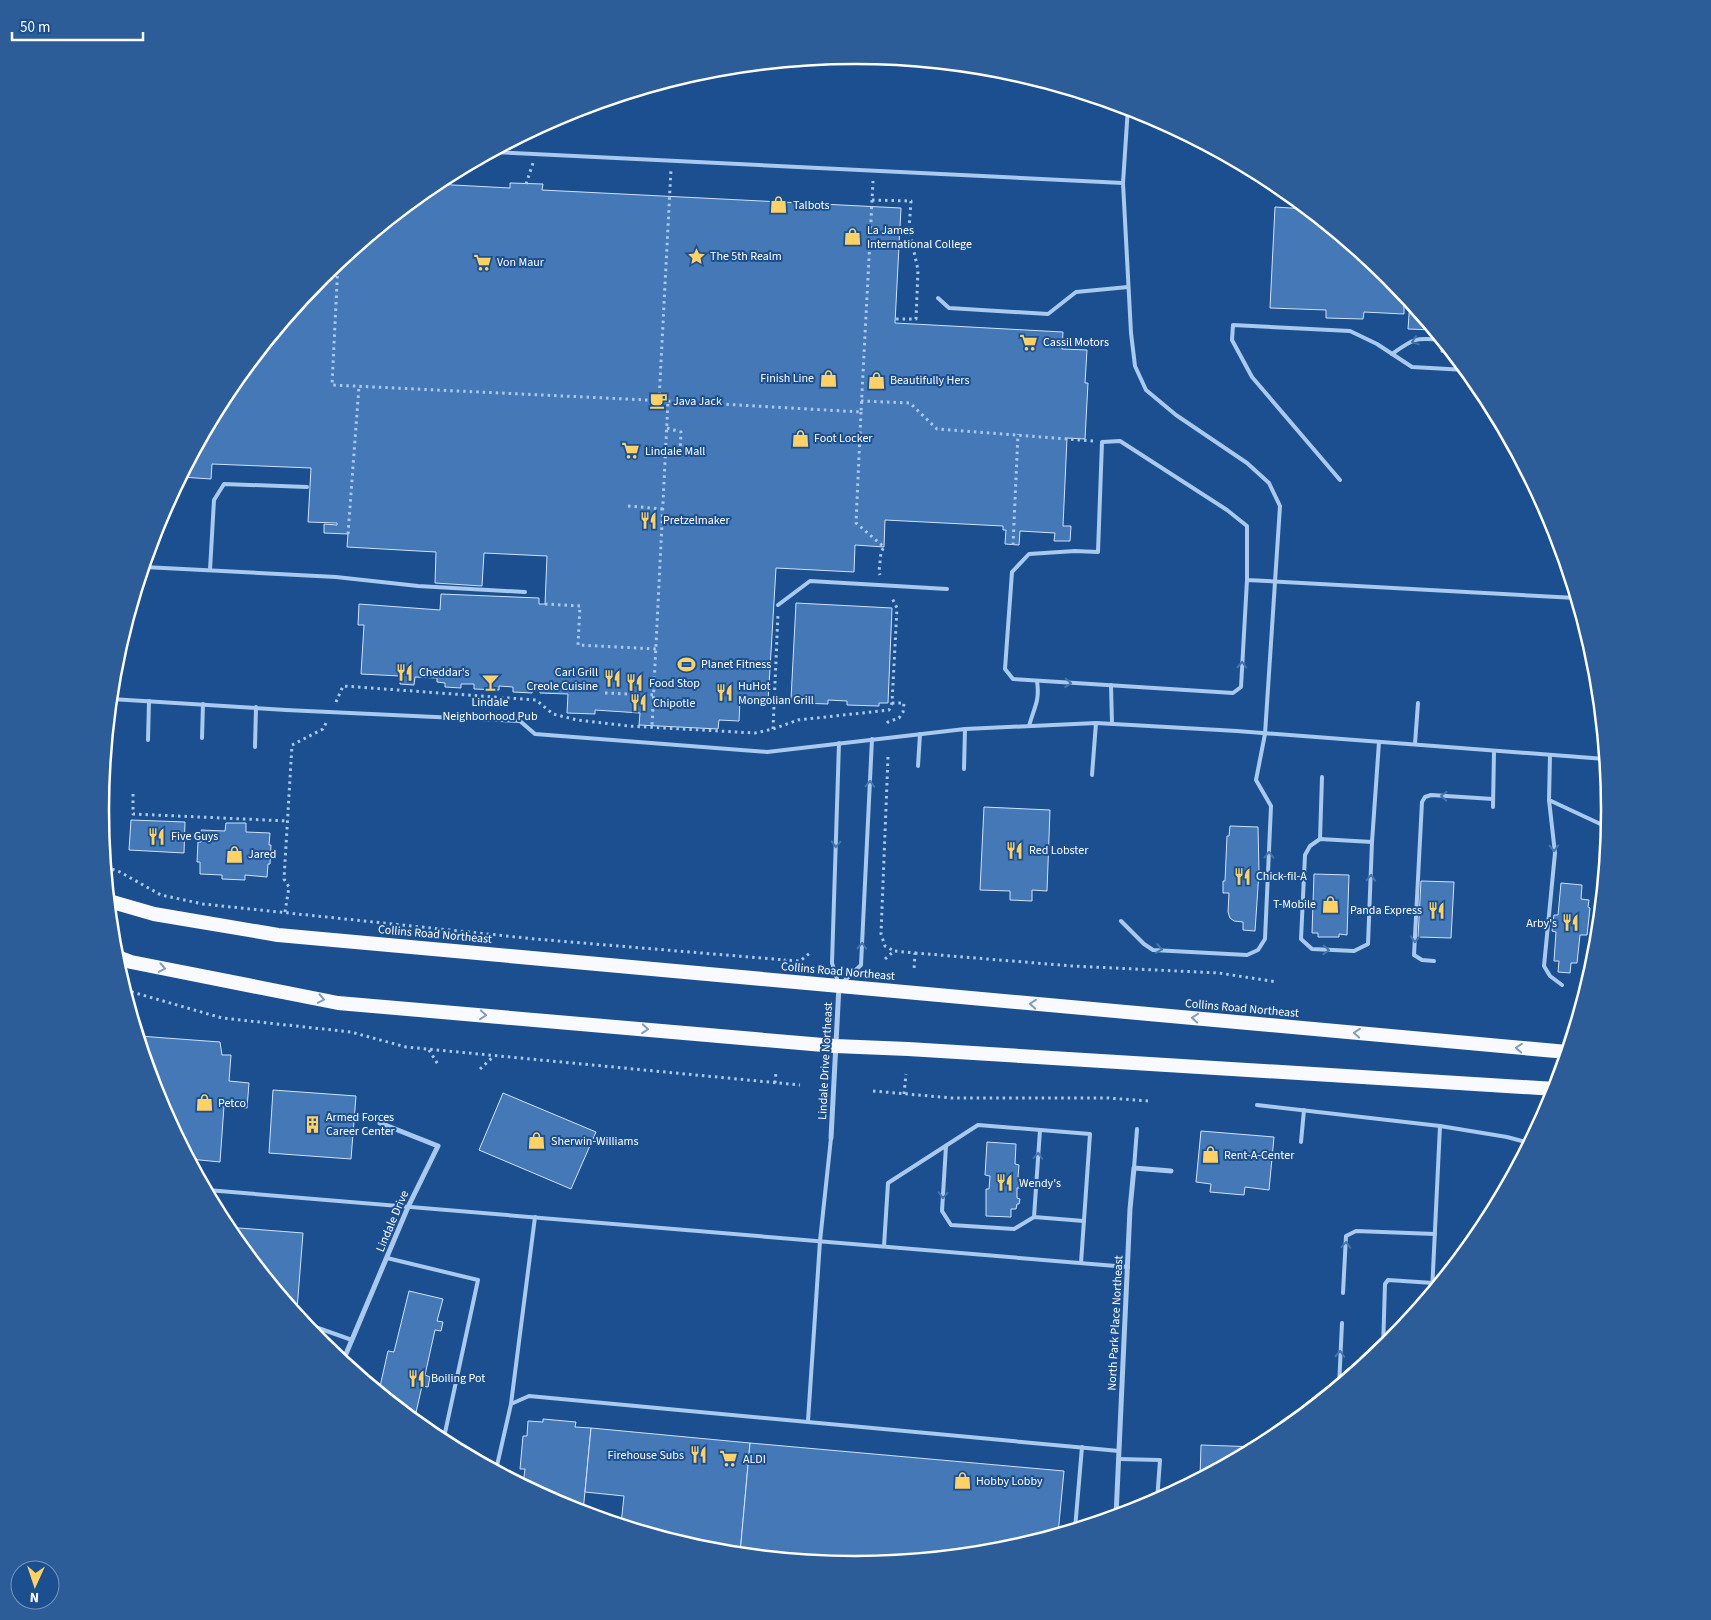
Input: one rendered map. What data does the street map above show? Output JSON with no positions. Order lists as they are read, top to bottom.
{
  "streets": {
    "highway": ["Collins Road Northeast"],
    "street": ["Lindale Drive Northeast", "Lindale Drive", "North Park Place Northeast"]
  },
  "crossings": [
    ["Collins Road Northeast", "Lindale Drive Northeast"]
  ],
  "places": {
    "shop": [
      "Talbots",
      "La James International College",
      "Finish Line",
      "Beautifully Hers",
      "Foot Locker",
      "Jared",
      "T-Mobile",
      "Petco",
      "Sherwin-Williams",
      "Rent-A-Center",
      "Hobby Lobby"
    ],
    "place": ["The 5th Realm"],
    "supermarket": [
      "Von Maur",
      "Cassil Motors",
      "Lindale Mall",
      "ALDI"
    ],
    "cafe": ["Java Jack"],
    "restaurant": [
      "Pretzelmaker",
      "Cheddar's",
      "Carl Grill Creole Cuisine",
      "Food Stop",
      "HuHot Mongolian Grill",
      "Chipotle",
      "Five Guys",
      "Red Lobster",
      "Chick-fil-A",
      "Panda Express",
      "Arby's",
      "Wendy's",
      "Boiling Pot",
      "Firehouse Subs"
    ],
    "sports": ["Planet Fitness"],
    "bar": ["Lindale Neighborhood Pub"],
    "building": ["Armed Forces Career Center"]
  },
  "scale_bar": "50 m",
  "north": "bottom"
}
